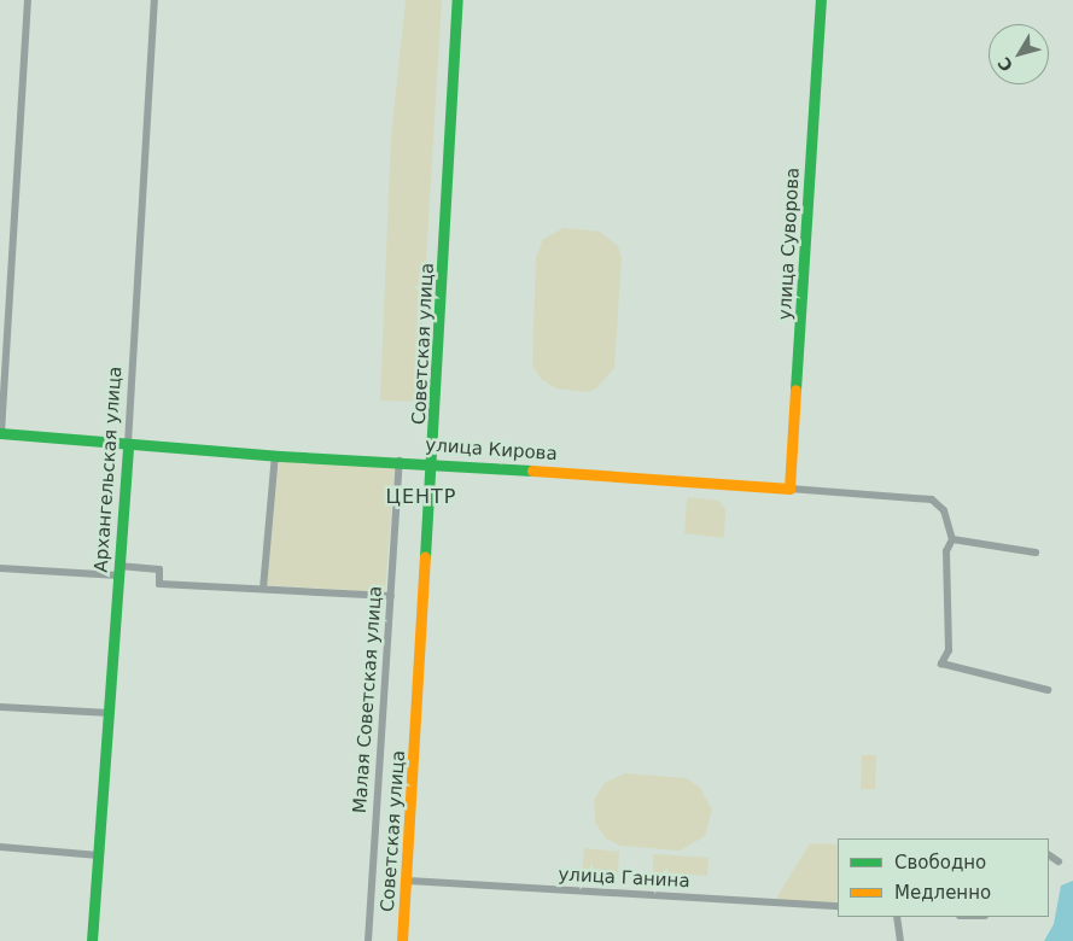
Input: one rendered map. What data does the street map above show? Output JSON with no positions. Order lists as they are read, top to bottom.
{
  "streets": {
    "main road": [
      "улица Суворова",
      "Советская улица",
      "улица Кирова",
      "Архангельская улица"
    ],
    "street": ["Малая Советская улица", "улица Ганина"]
  },
  "crossings": [
    ["улица Суворова", "улица Кирова"],
    ["Советская улица", "улица Кирова"],
    ["Советская улица", "улица Ганина"],
    ["улица Кирова", "Архангельская улица"],
    ["улица Кирова", "Малая Советская улица"]
  ],
  "districts": ["ЦЕНТР"],
  "legend": ["Свободно", "Медленно"],
  "north": "bottom left"
}
